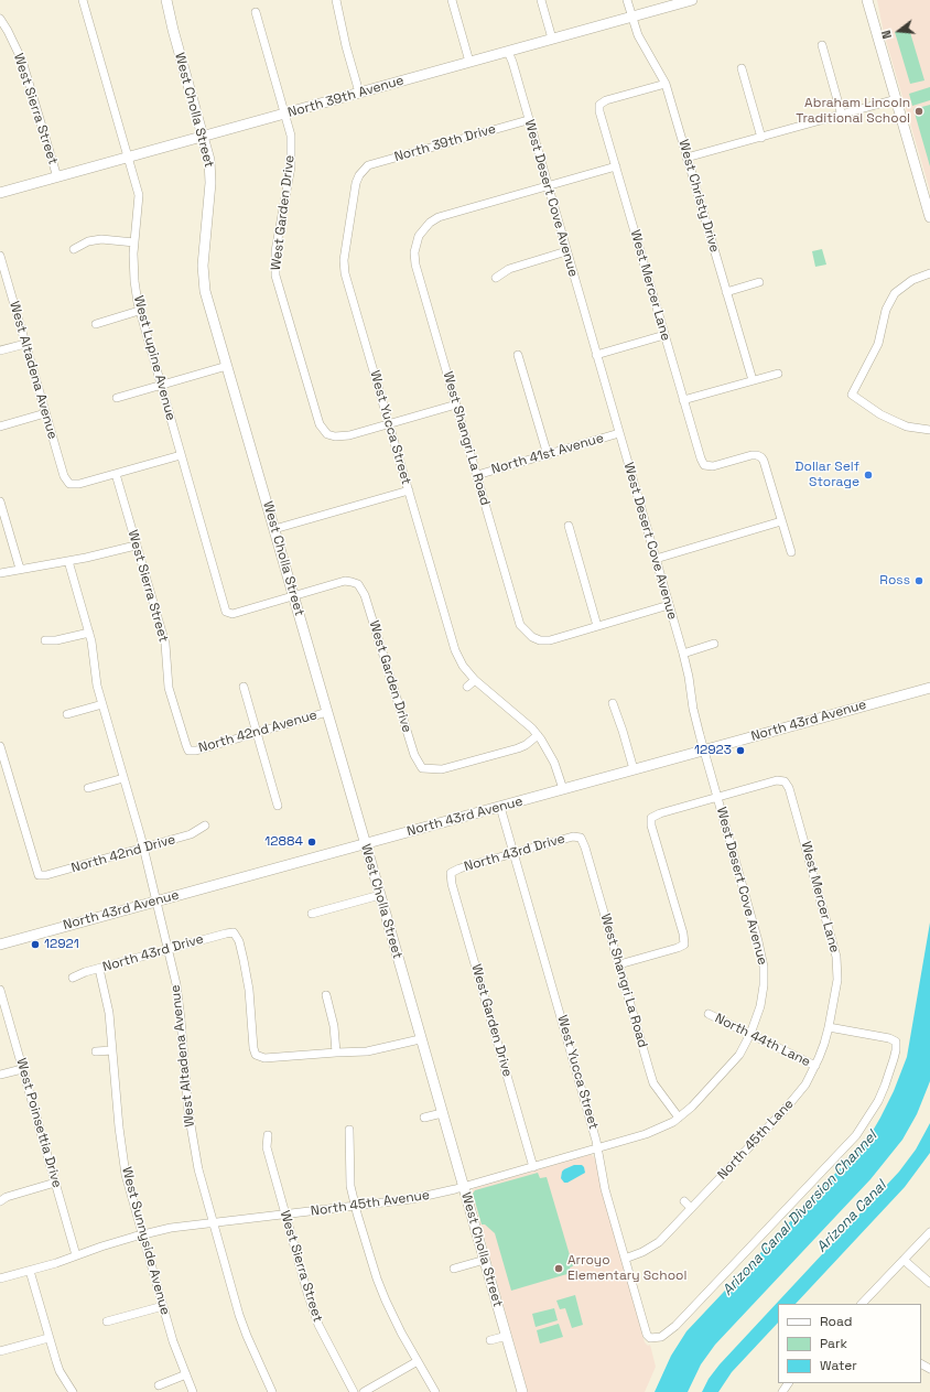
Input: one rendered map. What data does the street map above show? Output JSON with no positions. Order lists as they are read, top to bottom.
{
  "streets": {
    "street": [
      "North 39th Avenue",
      "West Sierra Street",
      "West Cholla Street",
      "North 39th Drive",
      "West Christy Drive",
      "West Desert Cove Avenue",
      "West Garden Drive",
      "West Mercer Lane",
      "West Lupine Avenue",
      "West Altadena Avenue",
      "West Yucca Street",
      "West Shangri La Road",
      "North 41st Avenue",
      "North 43rd Avenue",
      "North 42nd Avenue",
      "North 43rd Drive",
      "North 42nd Drive",
      "North 44th Lane",
      "West Poinsettia Drive",
      "North 45th Lane",
      "North 45th Avenue",
      "West Sunnyside Avenue"
    ]
  },
  "crossings": [
    ["North 39th Avenue", "West Sierra Street"],
    ["North 39th Avenue", "West Cholla Street"],
    ["North 39th Avenue", "West Christy Drive"],
    ["North 39th Avenue", "West Desert Cove Avenue"],
    ["North 39th Avenue", "West Garden Drive"],
    ["North 39th Avenue", "West Lupine Avenue"],
    ["West Sierra Street", "West Altadena Avenue"],
    ["West Sierra Street", "North 42nd Avenue"],
    ["West Sierra Street", "North 45th Avenue"],
    ["West Cholla Street", "West Garden Drive"],
    ["West Cholla Street", "West Lupine Avenue"],
    ["West Cholla Street", "North 43rd Avenue"],
    ["West Cholla Street", "North 42nd Avenue"],
    ["West Cholla Street", "North 45th Avenue"],
    ["North 39th Drive", "West Desert Cove Avenue"],
    ["North 39th Drive", "West Yucca Street"],
    ["West Christy Drive", "West Mercer Lane"],
    ["West Desert Cove Avenue", "West Mercer Lane"],
    ["West Desert Cove Avenue", "West Shangri La Road"],
    ["West Desert Cove Avenue", "North 41st Avenue"],
    ["West Desert Cove Avenue", "North 43rd Avenue"],
    ["West Desert Cove Avenue", "North 44th Lane"],
    ["West Desert Cove Avenue", "North 45th Avenue"],
    ["West Garden Drive", "West Lupine Avenue"],
    ["West Garden Drive", "West Yucca Street"],
    ["West Garden Drive", "North 43rd Drive"],
    ["West Garden Drive", "North 45th Avenue"],
    ["West Mercer Lane", "West Yucca Street"],
    ["West Mercer Lane", "North 44th Lane"],
    ["West Mercer Lane", "North 45th Lane"],
    ["West Altadena Avenue", "North 43rd Avenue"],
    ["West Altadena Avenue", "North 43rd Drive"],
    ["West Altadena Avenue", "North 42nd Drive"],
    ["West Altadena Avenue", "North 45th Avenue"],
    ["West Yucca Street", "North 43rd Avenue"],
    ["West Yucca Street", "North 43rd Drive"],
    ["West Yucca Street", "North 45th Lane"],
    ["West Yucca Street", "North 45th Avenue"],
    ["West Shangri La Road", "North 41st Avenue"],
    ["West Shangri La Road", "North 43rd Drive"],
    ["West Shangri La Road", "North 45th Avenue"],
    ["North 43rd Drive", "West Sunnyside Avenue"],
    ["North 44th Lane", "North 45th Lane"],
    ["North 44th Lane", "North 45th Avenue"],
    ["West Poinsettia Drive", "North 45th Avenue"],
    ["North 45th Avenue", "West Sunnyside Avenue"]
  ],
  "water": ["Arizona Canal Diversion Channel", "Arizona Canal"],
  "places": [
    "Abraham Lincoln Traditional School",
    "Dollar Self Storage",
    "Ross",
    "12923",
    "12884",
    "12921",
    "Arroyo Elementary School"
  ],
  "legend": ["Road", "Park", "Water"],
  "north": "left"
}
